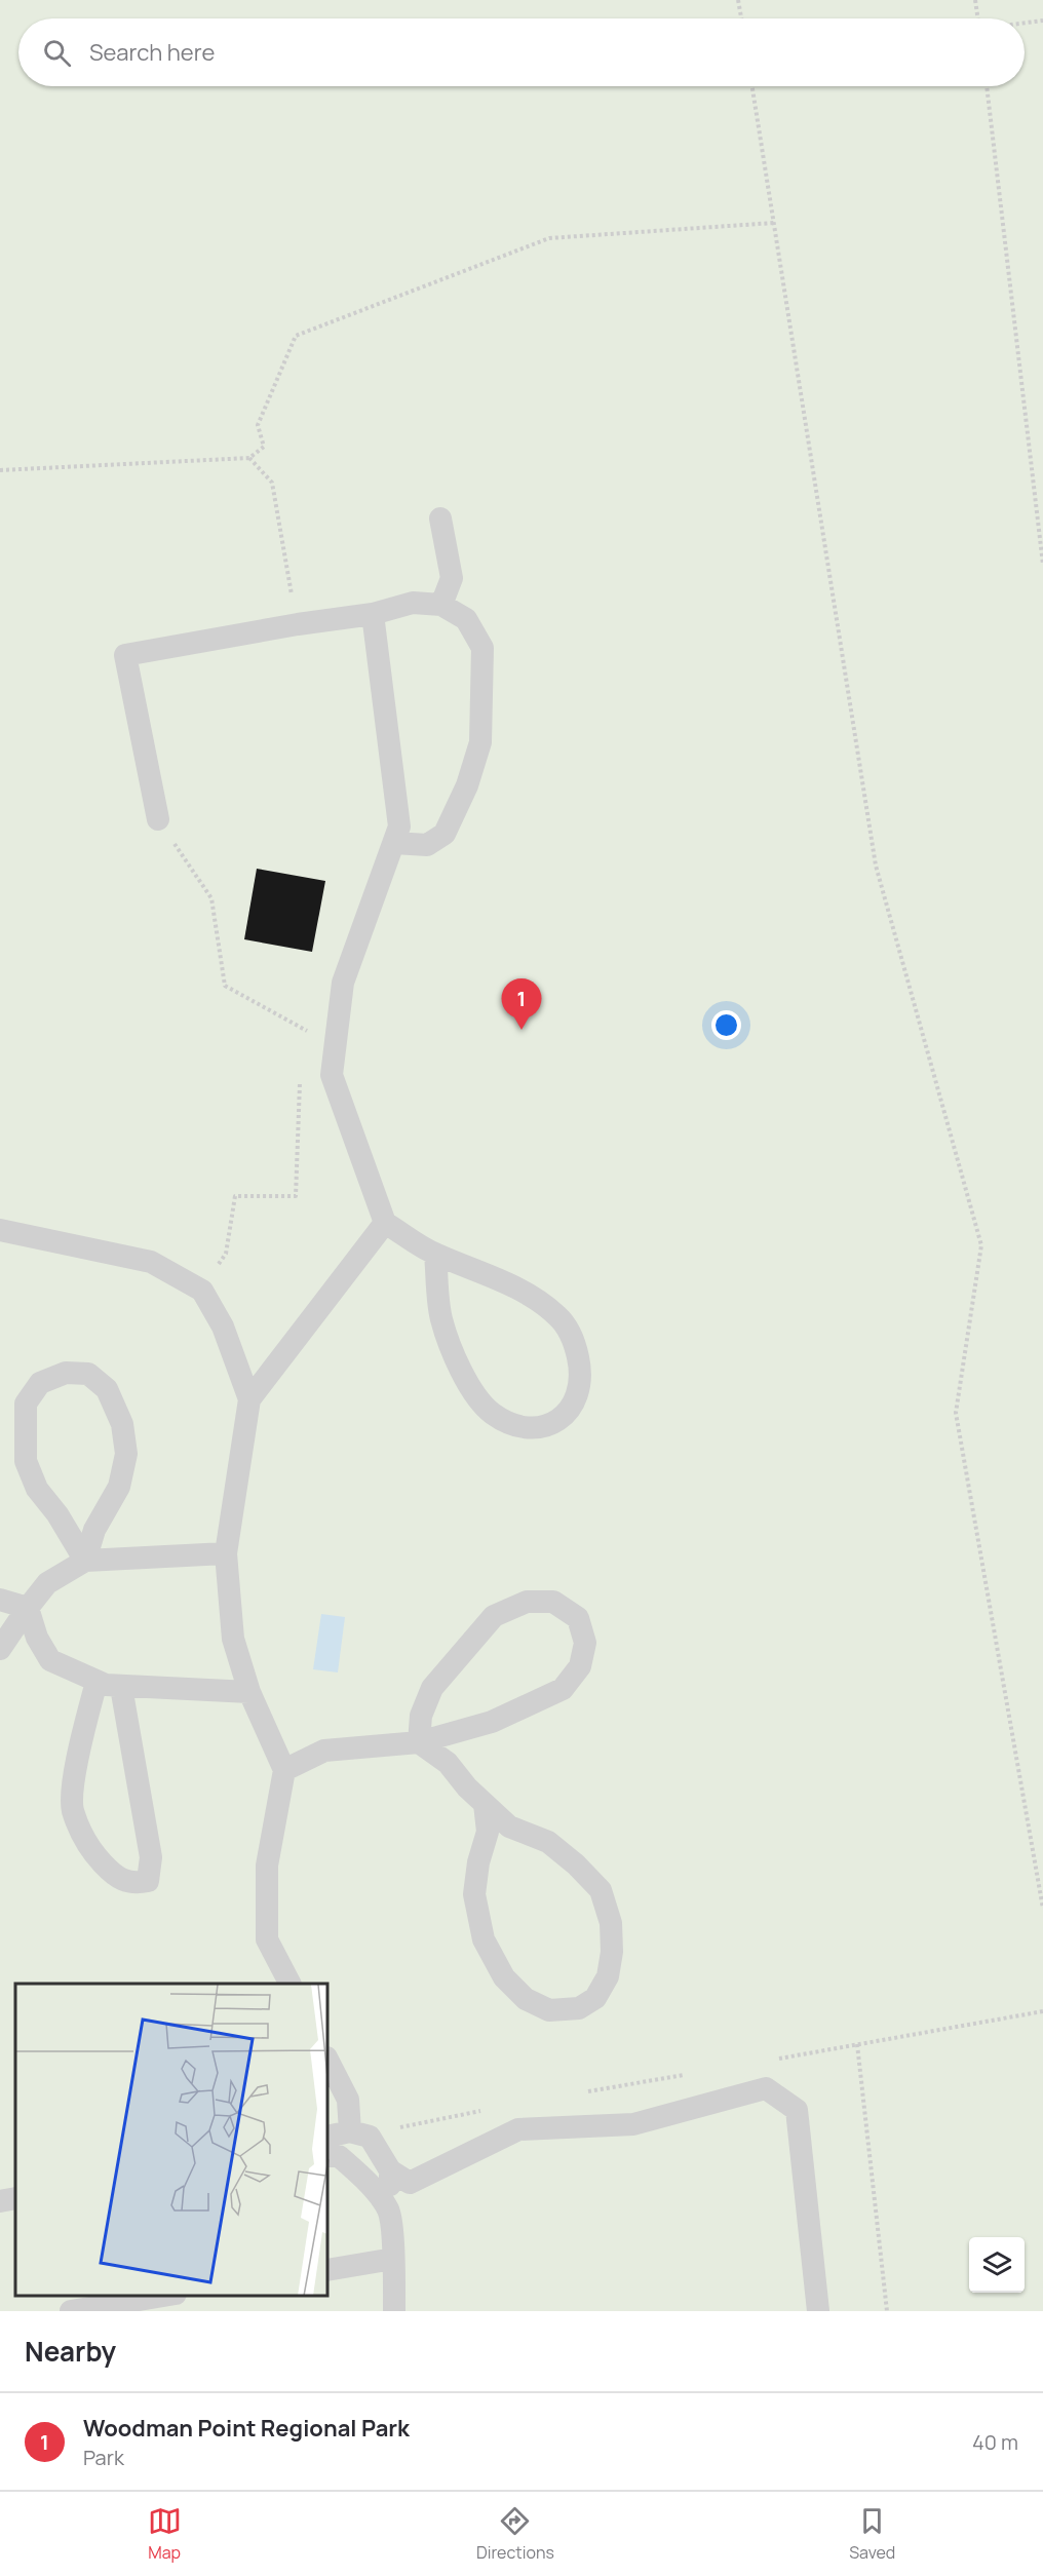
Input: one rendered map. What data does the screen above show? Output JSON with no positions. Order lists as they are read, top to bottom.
{
  "page": {
    "search": "Search here",
    "pins": "1",
    "heading": "Nearby",
    "list": [
      {
        "mark": "1",
        "name": "Woodman Point Regional Park",
        "note": "Park",
        "value": "40 m"
      }
    ],
    "nav": ["Map", "Directions", "Saved"]
  }
}
